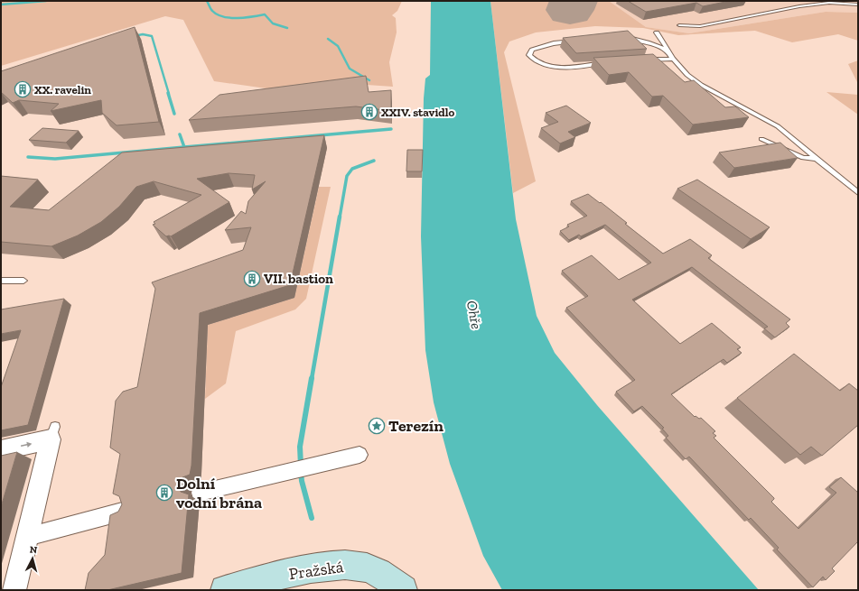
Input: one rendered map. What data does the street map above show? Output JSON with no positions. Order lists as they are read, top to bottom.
{
  "streets": {
    "main road": ["Pražská"]
  },
  "water": ["Ohře"],
  "places": {
    "building": [
      "XX. ravelin",
      "XXIV. stavidlo",
      "VII. bastion",
      "Dolní vodní brána"
    ],
    "place": ["Terezín"]
  },
  "north": "top"
}
